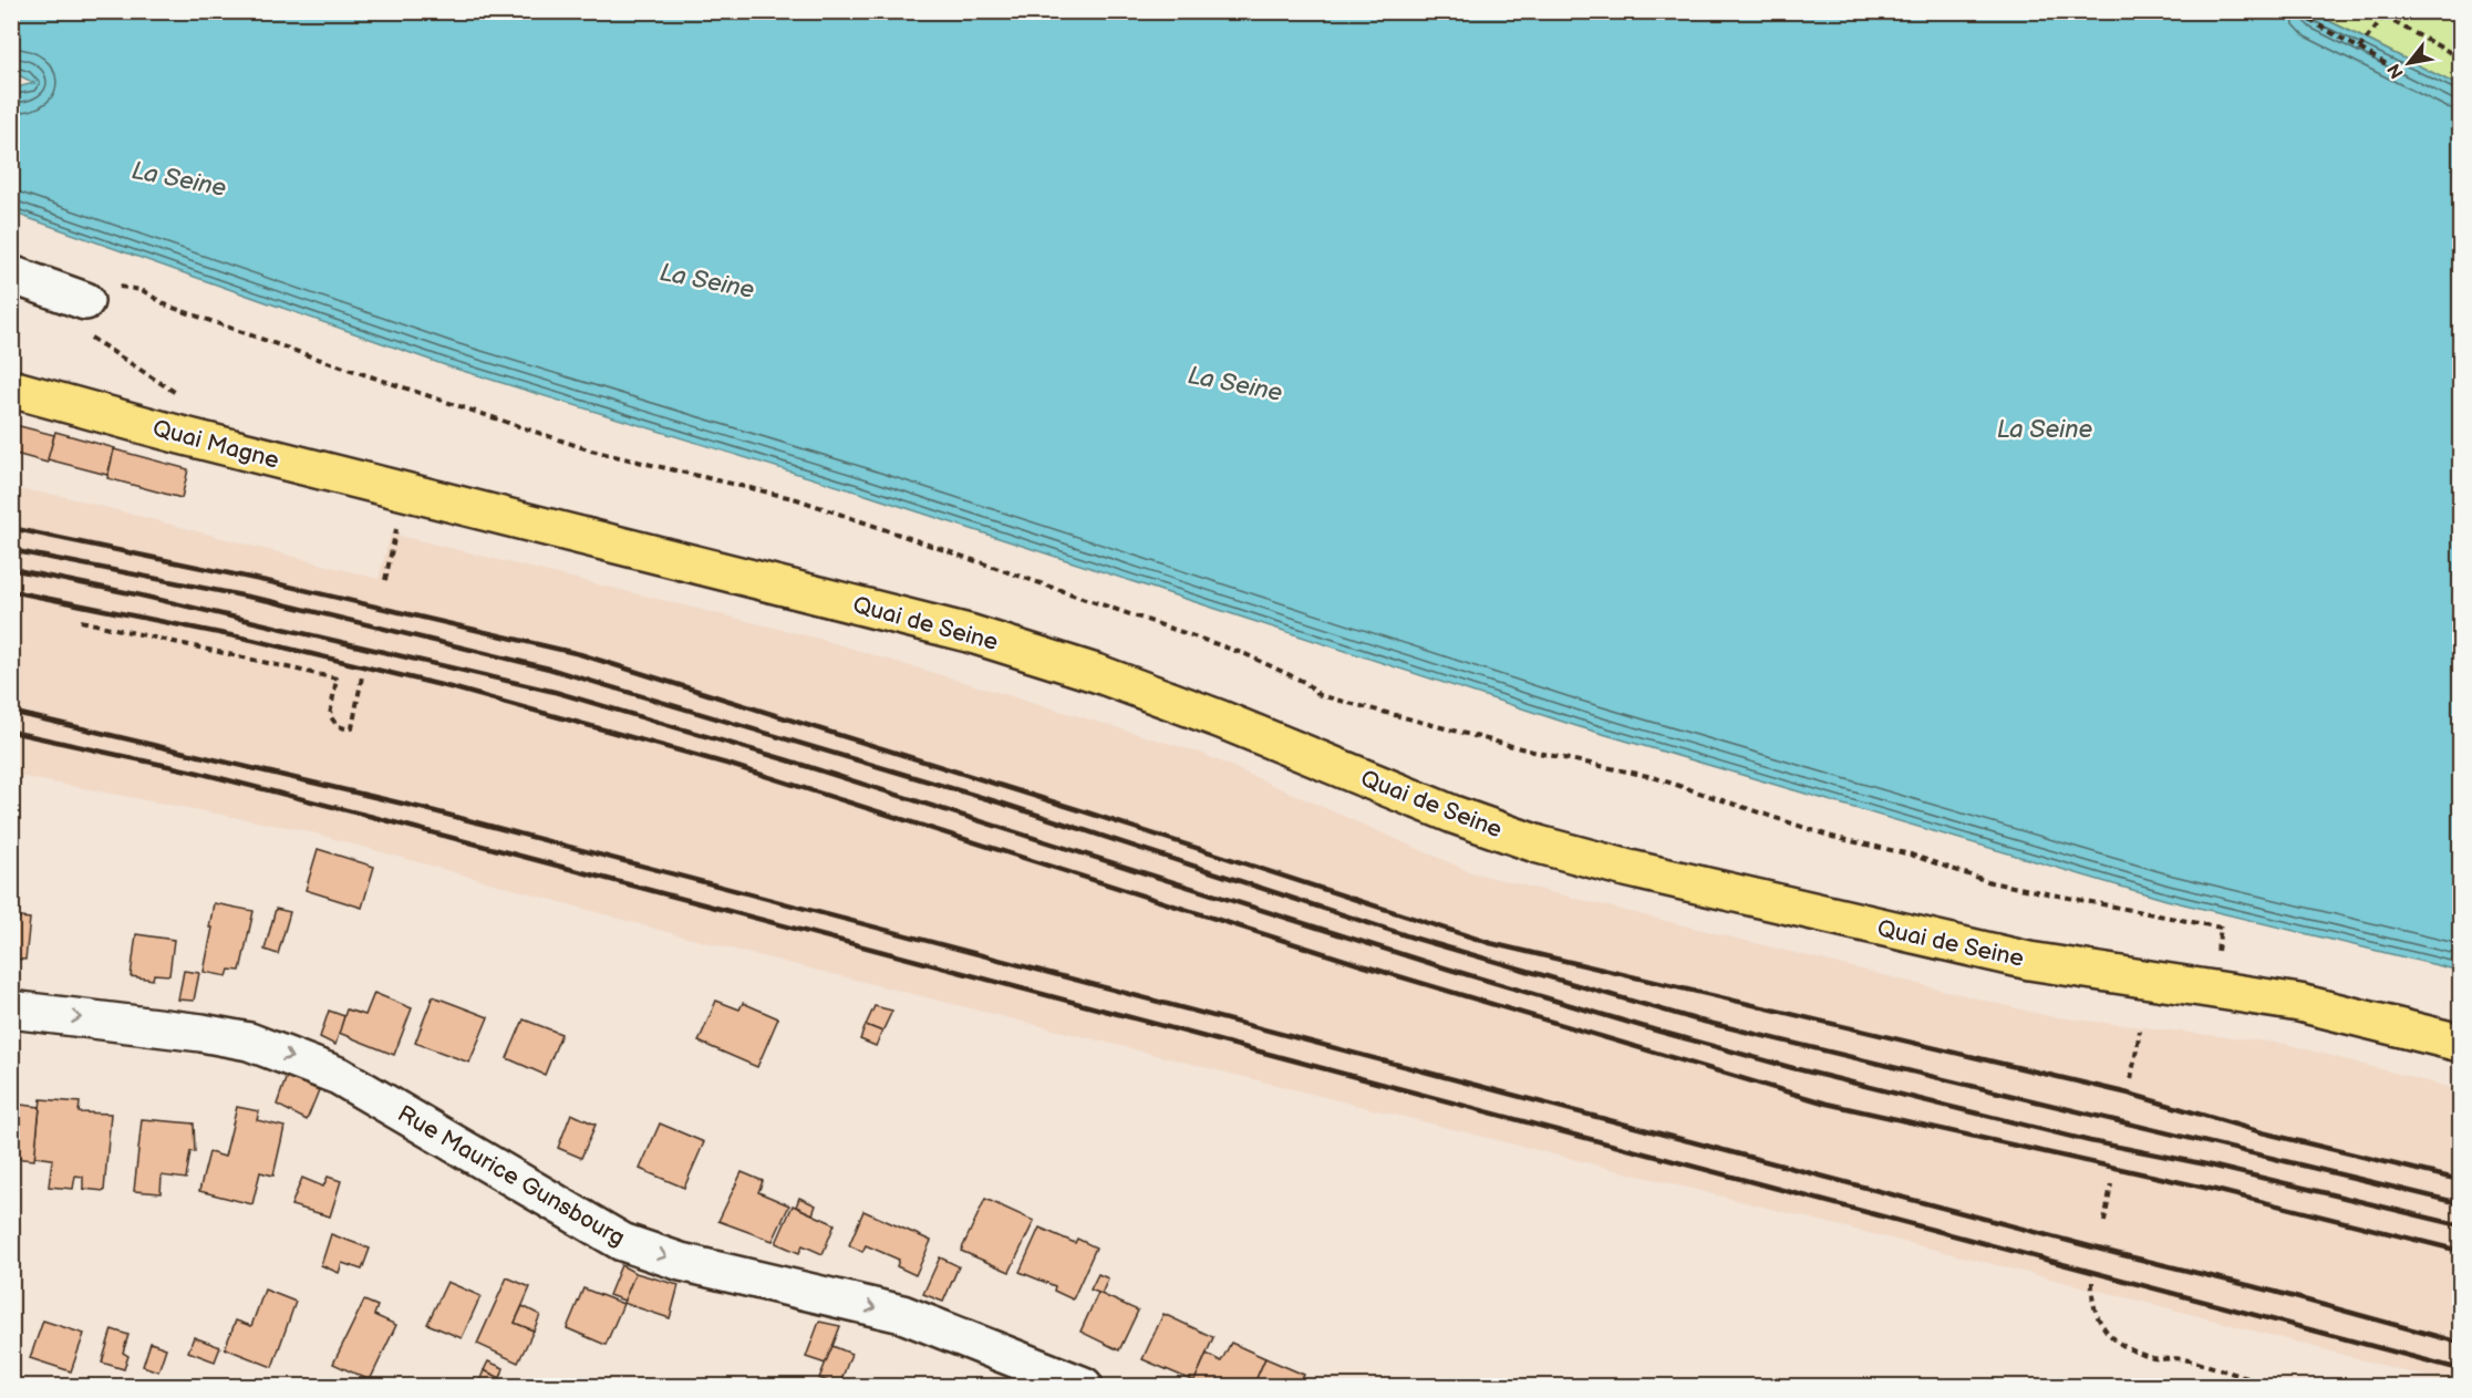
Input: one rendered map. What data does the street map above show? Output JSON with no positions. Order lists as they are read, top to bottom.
{
  "streets": {
    "main road": ["Quai Magne", "Quai de Seine"],
    "street": ["Rue Maurice Gunsbourg"]
  },
  "crossings": [
    ["Quai Magne", "Quai de Seine"]
  ],
  "one_way": ["Rue Maurice Gunsbourg"],
  "water": ["La Seine"],
  "north": "bottom left"
}
